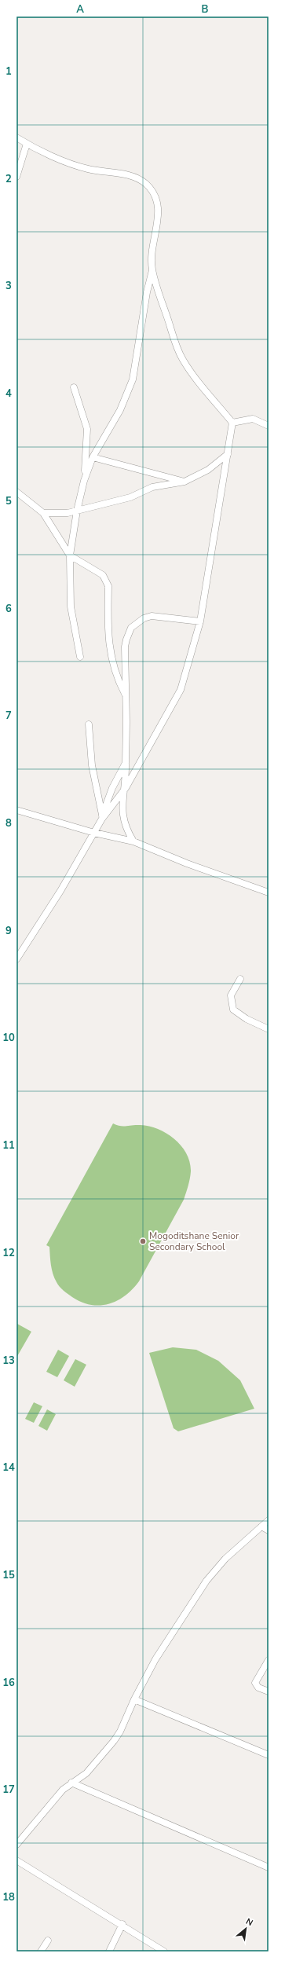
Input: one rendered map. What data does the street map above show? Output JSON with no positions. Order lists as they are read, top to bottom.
{
  "places": ["Mogoditshane Senior Secondary School"],
  "north": "top right",
  "grid": {
    "columns": ["A", "B"],
    "rows": [
      "1",
      "2",
      "3",
      "4",
      "5",
      "6",
      "7",
      "8",
      "9",
      "10",
      "11",
      "12",
      "13",
      "14",
      "15",
      "16",
      "17",
      "18"
    ]
  }
}
